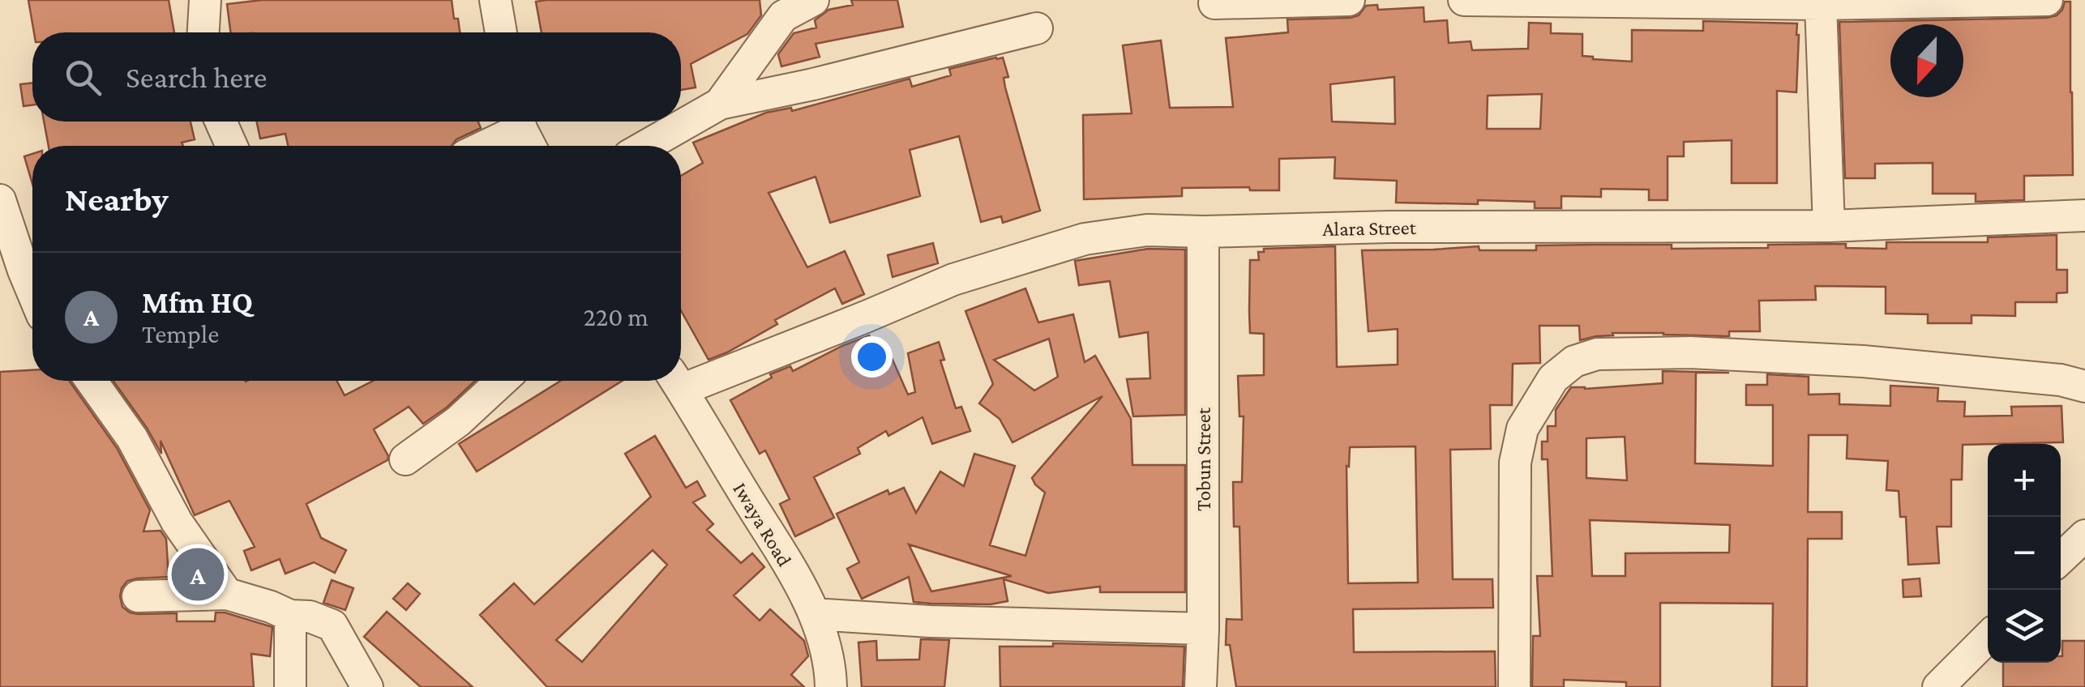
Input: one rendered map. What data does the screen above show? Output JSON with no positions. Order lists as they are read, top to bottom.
{
  "streets": {
    "street": ["Alara Street", "Tobun Street", "Iwaya Road"]
  },
  "crossings": [
    ["Alara Street", "Tobun Street"]
  ],
  "north": "bottom",
  "page": {
    "search": "Search here",
    "heading": "Nearby",
    "list": [
      {
        "mark": "A",
        "name": "Mfm HQ",
        "note": "Temple",
        "value": "220 m"
      }
    ],
    "map_buttons": ["+", "−"],
    "pins": "A"
  }
}
